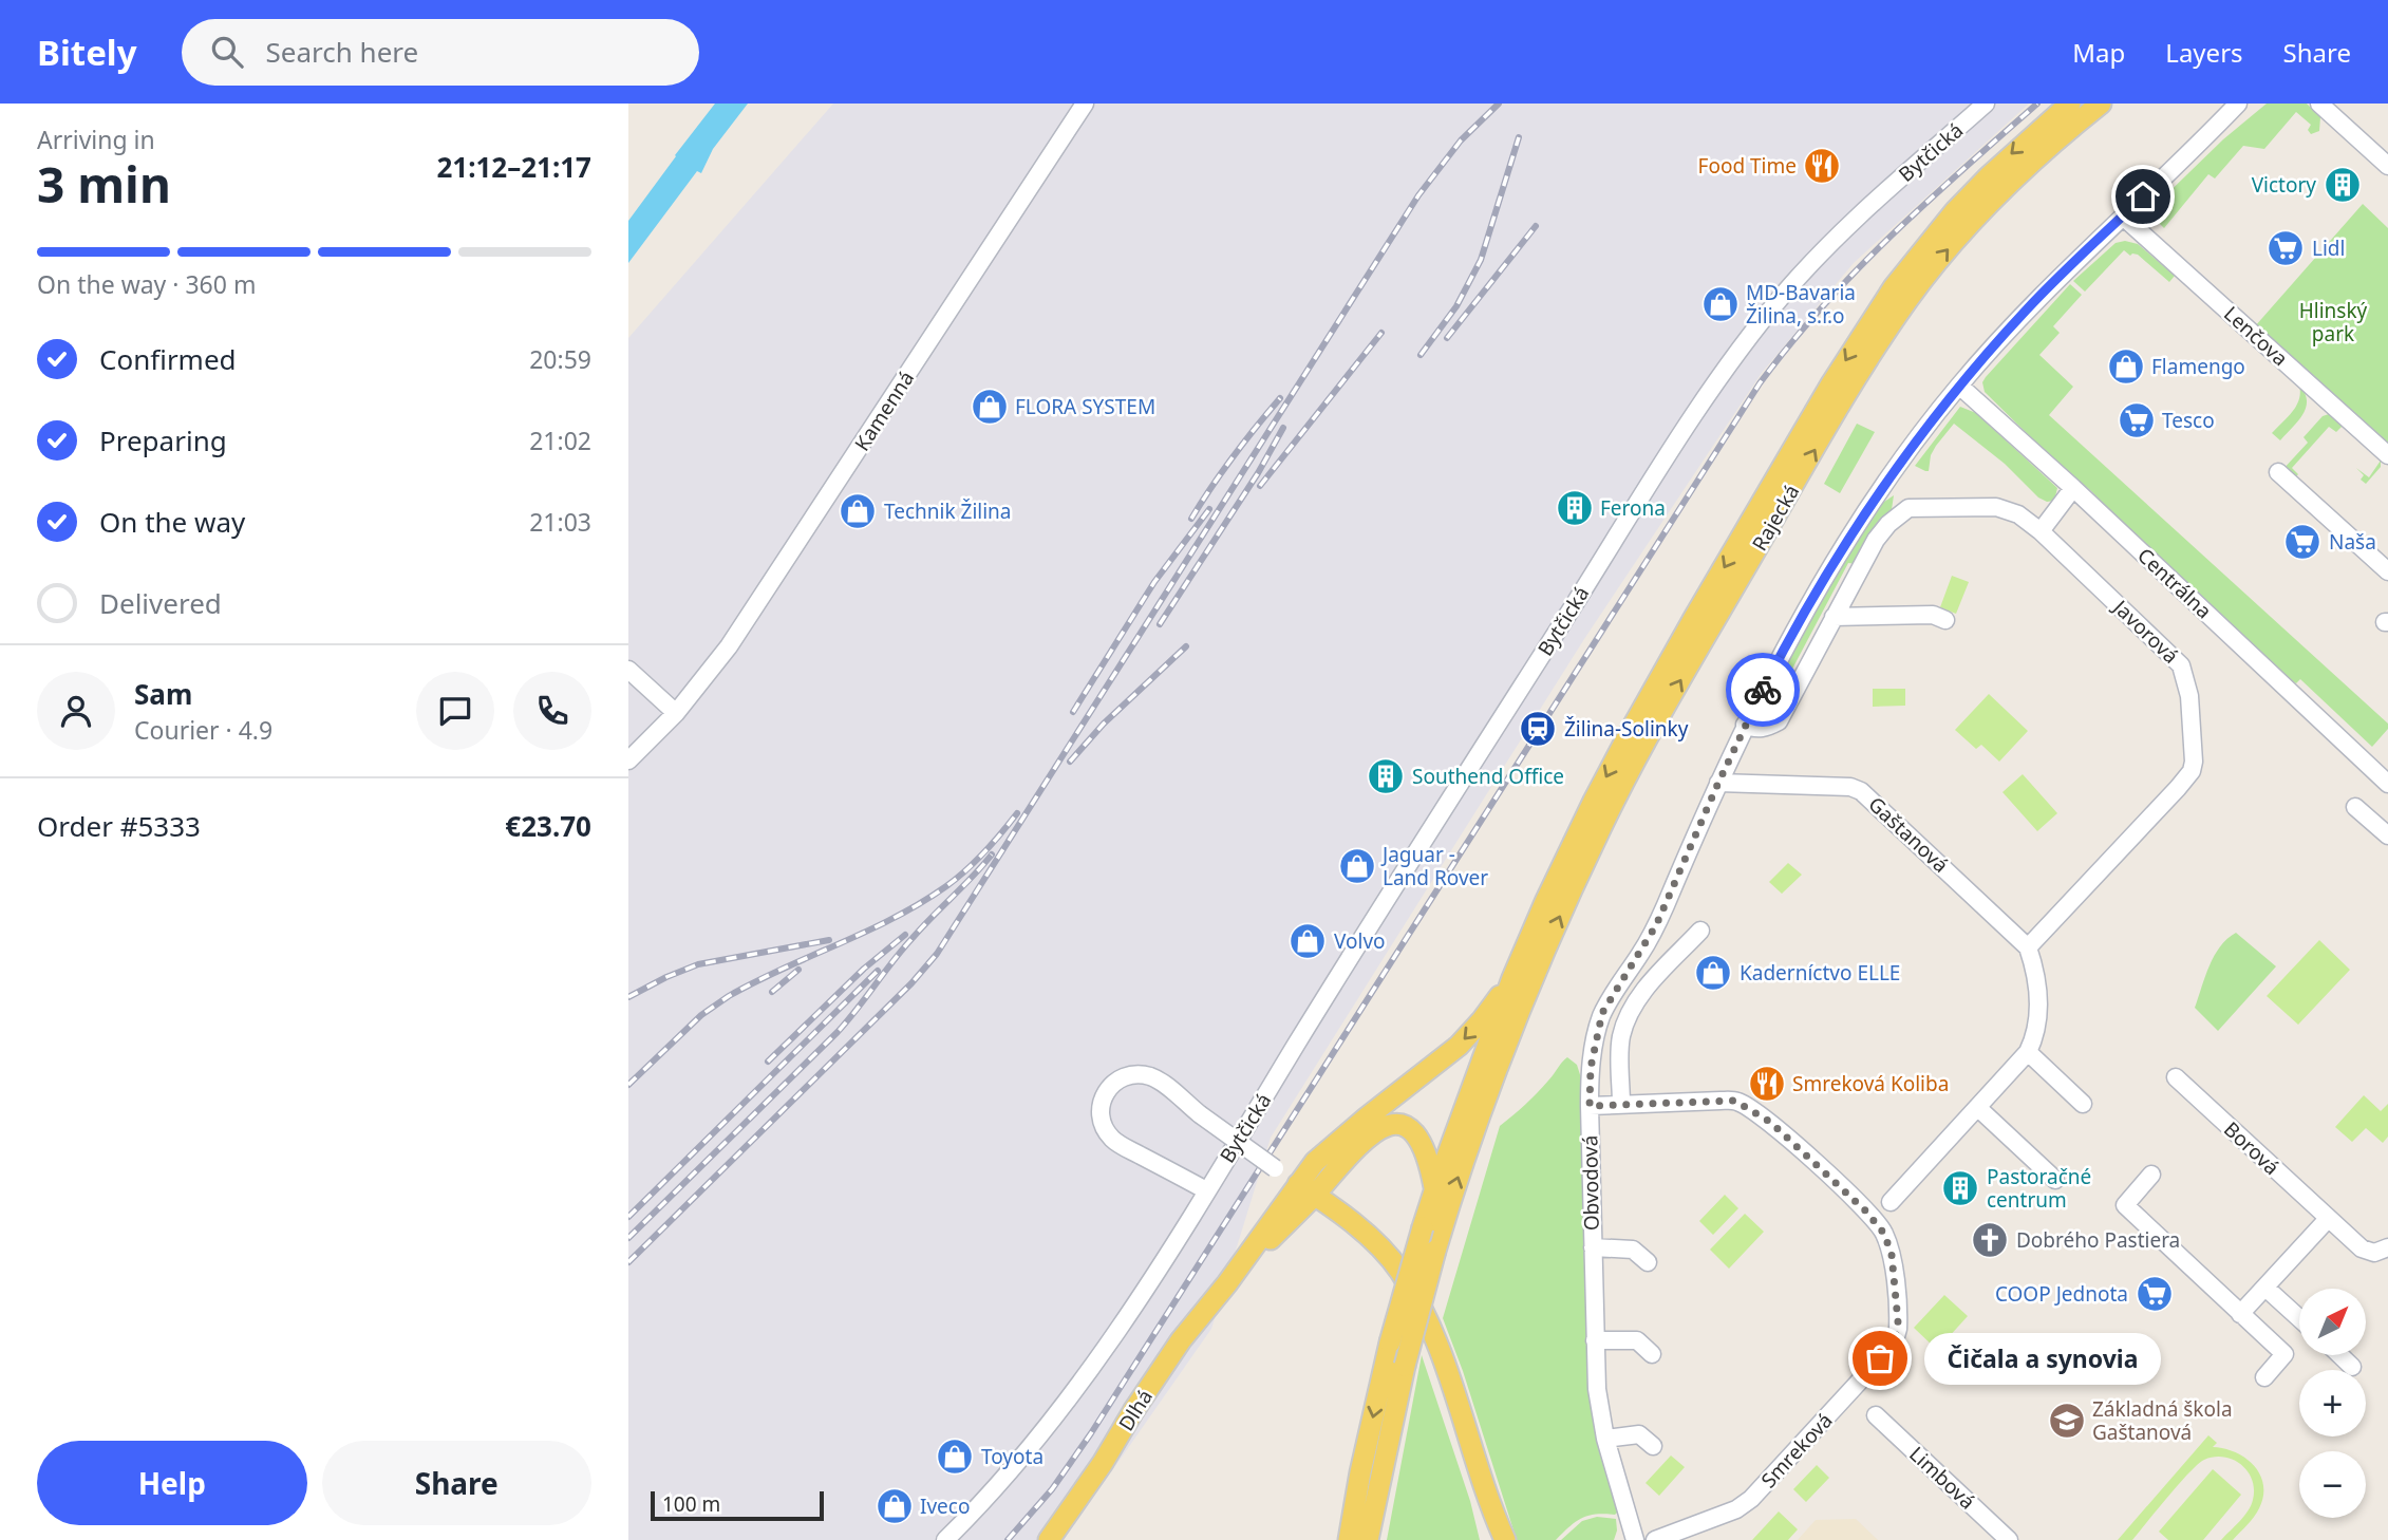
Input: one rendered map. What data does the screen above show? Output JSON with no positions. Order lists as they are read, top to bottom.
{
  "streets": {
    "main road": ["Rajecká", "Dlhá"],
    "street": [
      "Bytčická",
      "Lenčova",
      "Kamenná",
      "Centrálna",
      "Javorová",
      "Gaštanová",
      "Borová",
      "Obvodová",
      "Smreková",
      "Limbová"
    ]
  },
  "crossings": [
    ["Lenčova", "Obvodová"],
    ["Centrálna", "Obvodová"],
    ["Javorová", "Gaštanová"],
    ["Javorová", "Obvodová"],
    ["Gaštanová", "Obvodová"],
    ["Obvodová", "Smreková"]
  ],
  "parks": ["Hlinský park"],
  "places": {
    "restaurant": ["Food Time", "Smreková Koliba"],
    "building": [
      "Victory",
      "Ferona",
      "Southend Office",
      "Pastoračné centrum"
    ],
    "supermarket": [
      "Lidl",
      "Tesco",
      "Naša",
      "COOP Jednota"
    ],
    "shop": [
      "MD-Bavaria Žilina, s.r.o",
      "Flamengo",
      "FLORA SYSTEM",
      "Technik Žilina",
      "Jaguar - Land Rover",
      "Volvo",
      "Kaderníctvo ELLE",
      "Toyota",
      "Iveco"
    ],
    "station": ["Žilina-Solinky"],
    "church": ["Dobrého Pastiera"],
    "other": ["Čičala a synovia"],
    "school or university": ["Základná škola Gaštanová"]
  },
  "scale_bar": "100 m",
  "north": "top right",
  "page": {
    "header": "Bitely",
    "search": "Search here",
    "nav": ["Map", "Layers", "Share"],
    "heading": ["3 min", "Arriving in", "21:12–21:17"],
    "panel": [
      "Sam",
      "Courier · 4.9",
      "Order #5333",
      "€23.70"
    ],
    "bar": "On the way · 360 m",
    "list": [
      ["Confirmed", "20:59"],
      ["Preparing", "21:02"],
      ["On the way", "21:03"],
      "Delivered"
    ],
    "map_buttons": ["+", "−"],
    "bubble": "Čičala a synovia",
    "buttons": ["Help", "Share"],
    "scale": "100 m"
  }
}
